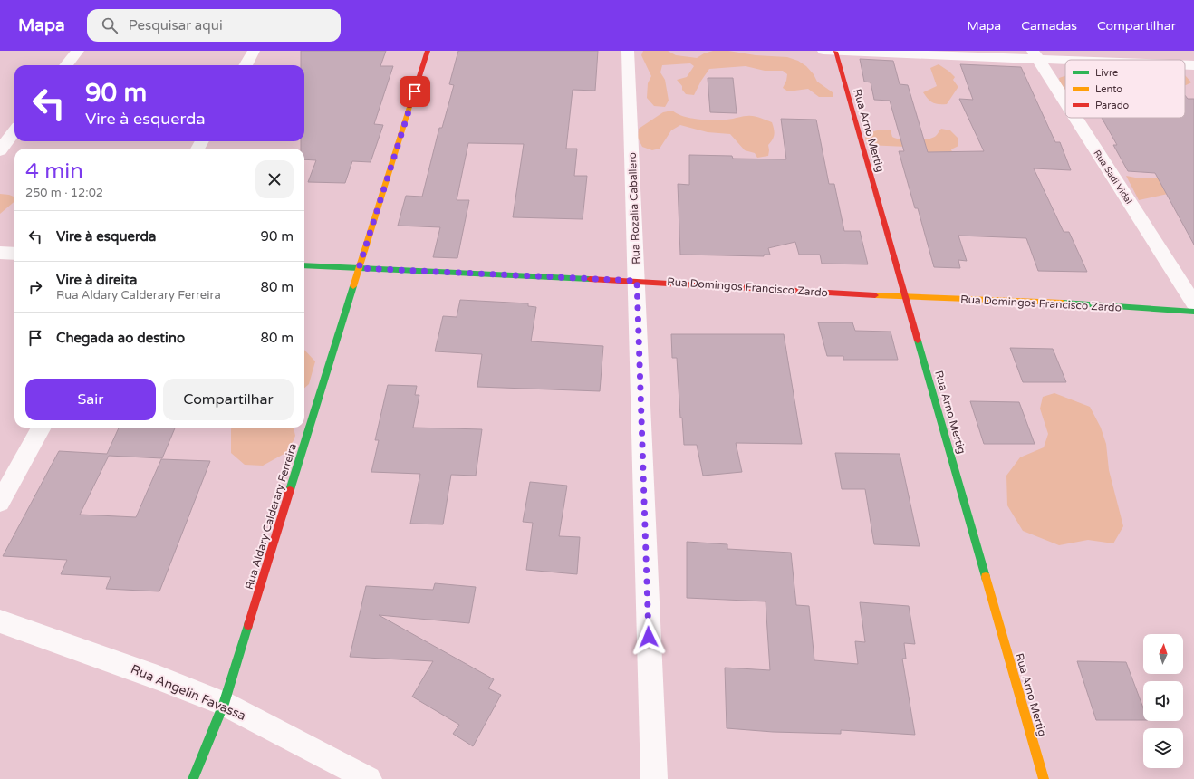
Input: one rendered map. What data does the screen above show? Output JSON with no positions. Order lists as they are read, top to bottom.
{
  "streets": {
    "street": [
      "Rua Arno Mertig",
      "Rua Sadi Vidal",
      "Rua Rozalia Caballero",
      "Rua Domingos Francisco Zardo",
      "Rua Aldary Calderary Ferreira",
      "Rua Angelin Favassa"
    ]
  },
  "crossings": [
    ["Rua Arno Mertig", "Rua Domingos Francisco Zardo"],
    ["Rua Rozalia Caballero", "Rua Domingos Francisco Zardo"],
    ["Rua Domingos Francisco Zardo", "Rua Aldary Calderary Ferreira"],
    ["Rua Aldary Calderary Ferreira", "Rua Angelin Favassa"]
  ],
  "legend": ["Livre", "Lento", "Parado"],
  "north": "top",
  "page": {
    "header": "Mapa",
    "search": "Pesquisar aqui",
    "nav": ["Mapa", "Camadas", "Compartilhar"],
    "turn": ["90 m", "Vire à esquerda"],
    "heading": ["4 min", "250 m · 12:02"],
    "list": [
      {
        "name": "Vire à esquerda",
        "value": "90 m"
      },
      {
        "name": "Vire à direita",
        "note": "Rua Aldary Calderary Ferreira",
        "value": "80 m"
      },
      {
        "name": "Chegada ao destino",
        "value": "80 m"
      }
    ],
    "buttons": ["Sair", "Compartilhar"]
  }
}
